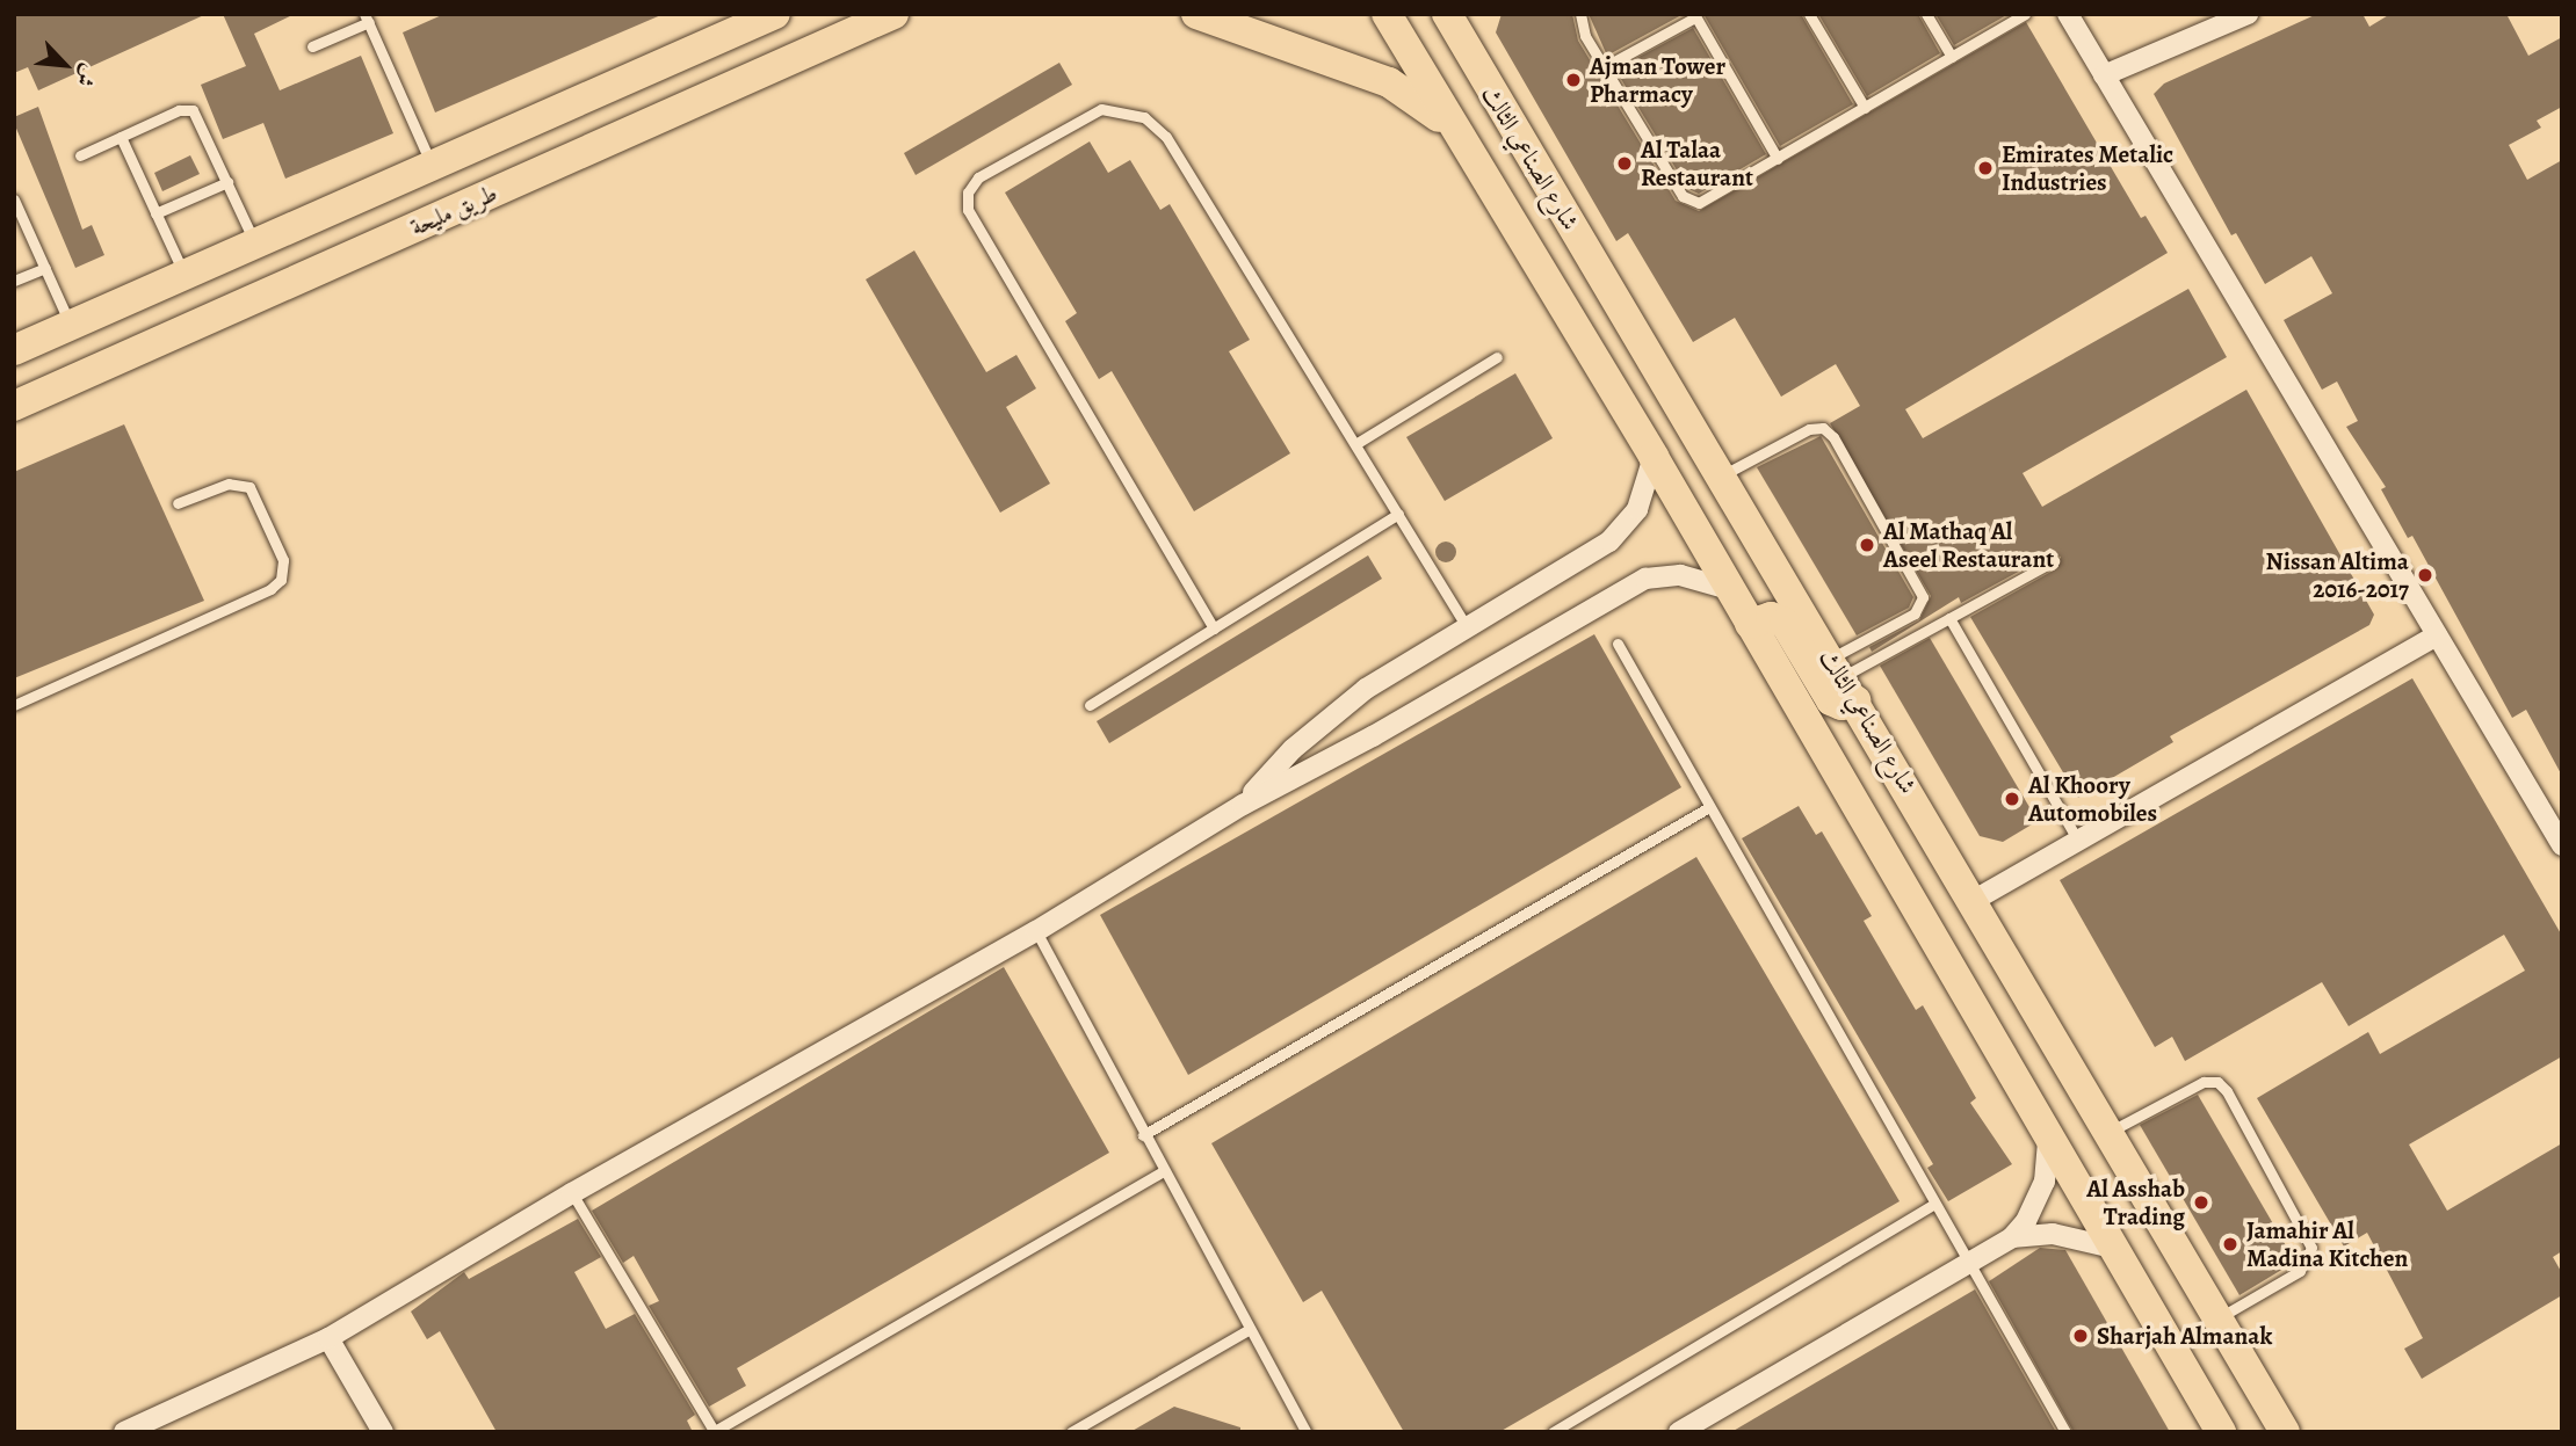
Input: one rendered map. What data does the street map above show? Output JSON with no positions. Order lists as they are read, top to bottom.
{
  "streets": {
    "main road": ["شارع الصناعي الثالث", "طريق مليحة"]
  },
  "places": [
    "Ajman Tower Pharmacy",
    "Al Talaa Restaurant",
    "Emirates Metalic Industries",
    "Al Mathaq Al Aseel Restaurant",
    "Nissan Altima 2016-2017",
    "Al Khoory Automobiles",
    "Al Asshab Trading",
    "Jamahir Al Madina Kitchen",
    "Sharjah Almanak"
  ],
  "north": "bottom right"
}
